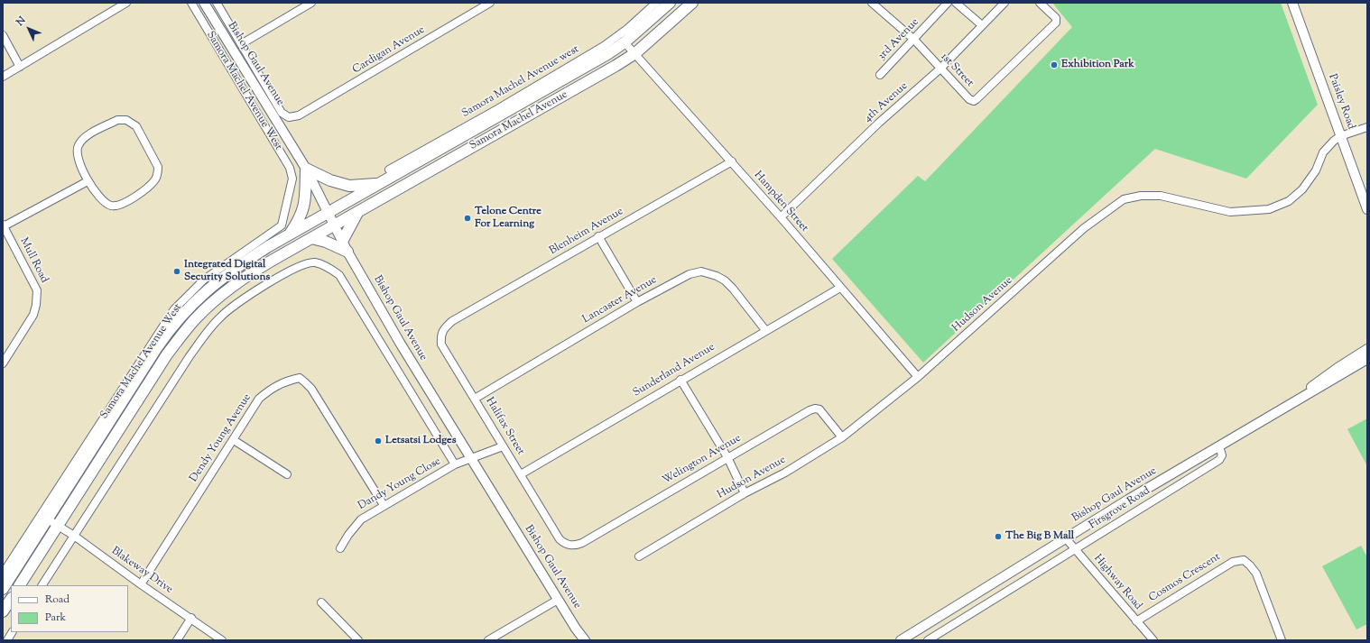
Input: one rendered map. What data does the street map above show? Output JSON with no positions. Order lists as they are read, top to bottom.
{
  "streets": {
    "highway": ["Samora Machel Avenue West", "Samora Machel Avenue"],
    "main road": ["Bishop Gaul Avenue", "Paisley Road"],
    "street": [
      "3rd Avenue",
      "Cardigan Avenue",
      "1st Street",
      "Samora Machel Avenue west",
      "4th Avenue",
      "Hampden Street",
      "Blenheim Avenue",
      "Mull Road",
      "Lancaster Avenue",
      "Hudson Avenue",
      "Sunderland Avenue",
      "Halifax Street",
      "Dendy Young Avenue",
      "Welington Avenue",
      "Dandy Young Close",
      "Firsgrove Road",
      "Blakeway Drive",
      "Cosmos Crescent",
      "Highway Road"
    ]
  },
  "crossings": [
    ["3rd Avenue", "1st Street"],
    ["Cardigan Avenue", "Bishop Gaul Avenue"],
    ["Bishop Gaul Avenue", "Samora Machel Avenue West"],
    ["Bishop Gaul Avenue", "Samora Machel Avenue"],
    ["Bishop Gaul Avenue", "Dandy Young Close"],
    ["Bishop Gaul Avenue", "Firsgrove Road"],
    ["Bishop Gaul Avenue", "Highway Road"],
    ["1st Street", "4th Avenue"],
    ["Samora Machel Avenue West", "Samora Machel Avenue"],
    ["Samora Machel Avenue West", "Blakeway Drive"],
    ["Paisley Road", "Hudson Avenue"],
    ["4th Avenue", "Hampden Street"],
    ["Samora Machel Avenue", "Hampden Street"],
    ["Hampden Street", "Blenheim Avenue"],
    ["Hampden Street", "Hudson Avenue"],
    ["Hampden Street", "Sunderland Avenue"],
    ["Blenheim Avenue", "Halifax Street"],
    ["Lancaster Avenue", "Sunderland Avenue"],
    ["Lancaster Avenue", "Halifax Street"],
    ["Hudson Avenue", "Welington Avenue"],
    ["Sunderland Avenue", "Halifax Street"],
    ["Halifax Street", "Welington Avenue"],
    ["Halifax Street", "Dandy Young Close"],
    ["Dendy Young Avenue", "Dandy Young Close"],
    ["Dendy Young Avenue", "Blakeway Drive"],
    ["Firsgrove Road", "Highway Road"],
    ["Cosmos Crescent", "Highway Road"]
  ],
  "places": [
    "Exhibition Park",
    "Telone Centre For Learning",
    "Integrated Digital Security Solutions",
    "Letsatsi Lodges",
    "The Big B Mall"
  ],
  "legend": ["Road", "Park"],
  "north": "top left"
}
